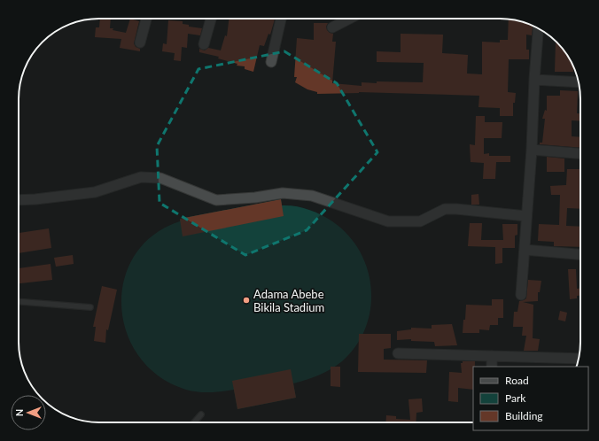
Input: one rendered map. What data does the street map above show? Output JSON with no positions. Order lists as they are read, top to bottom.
{
  "places": ["Adama Abebe Bikila Stadium"],
  "legend": ["Road", "Park", "Building"],
  "north": "left"
}
